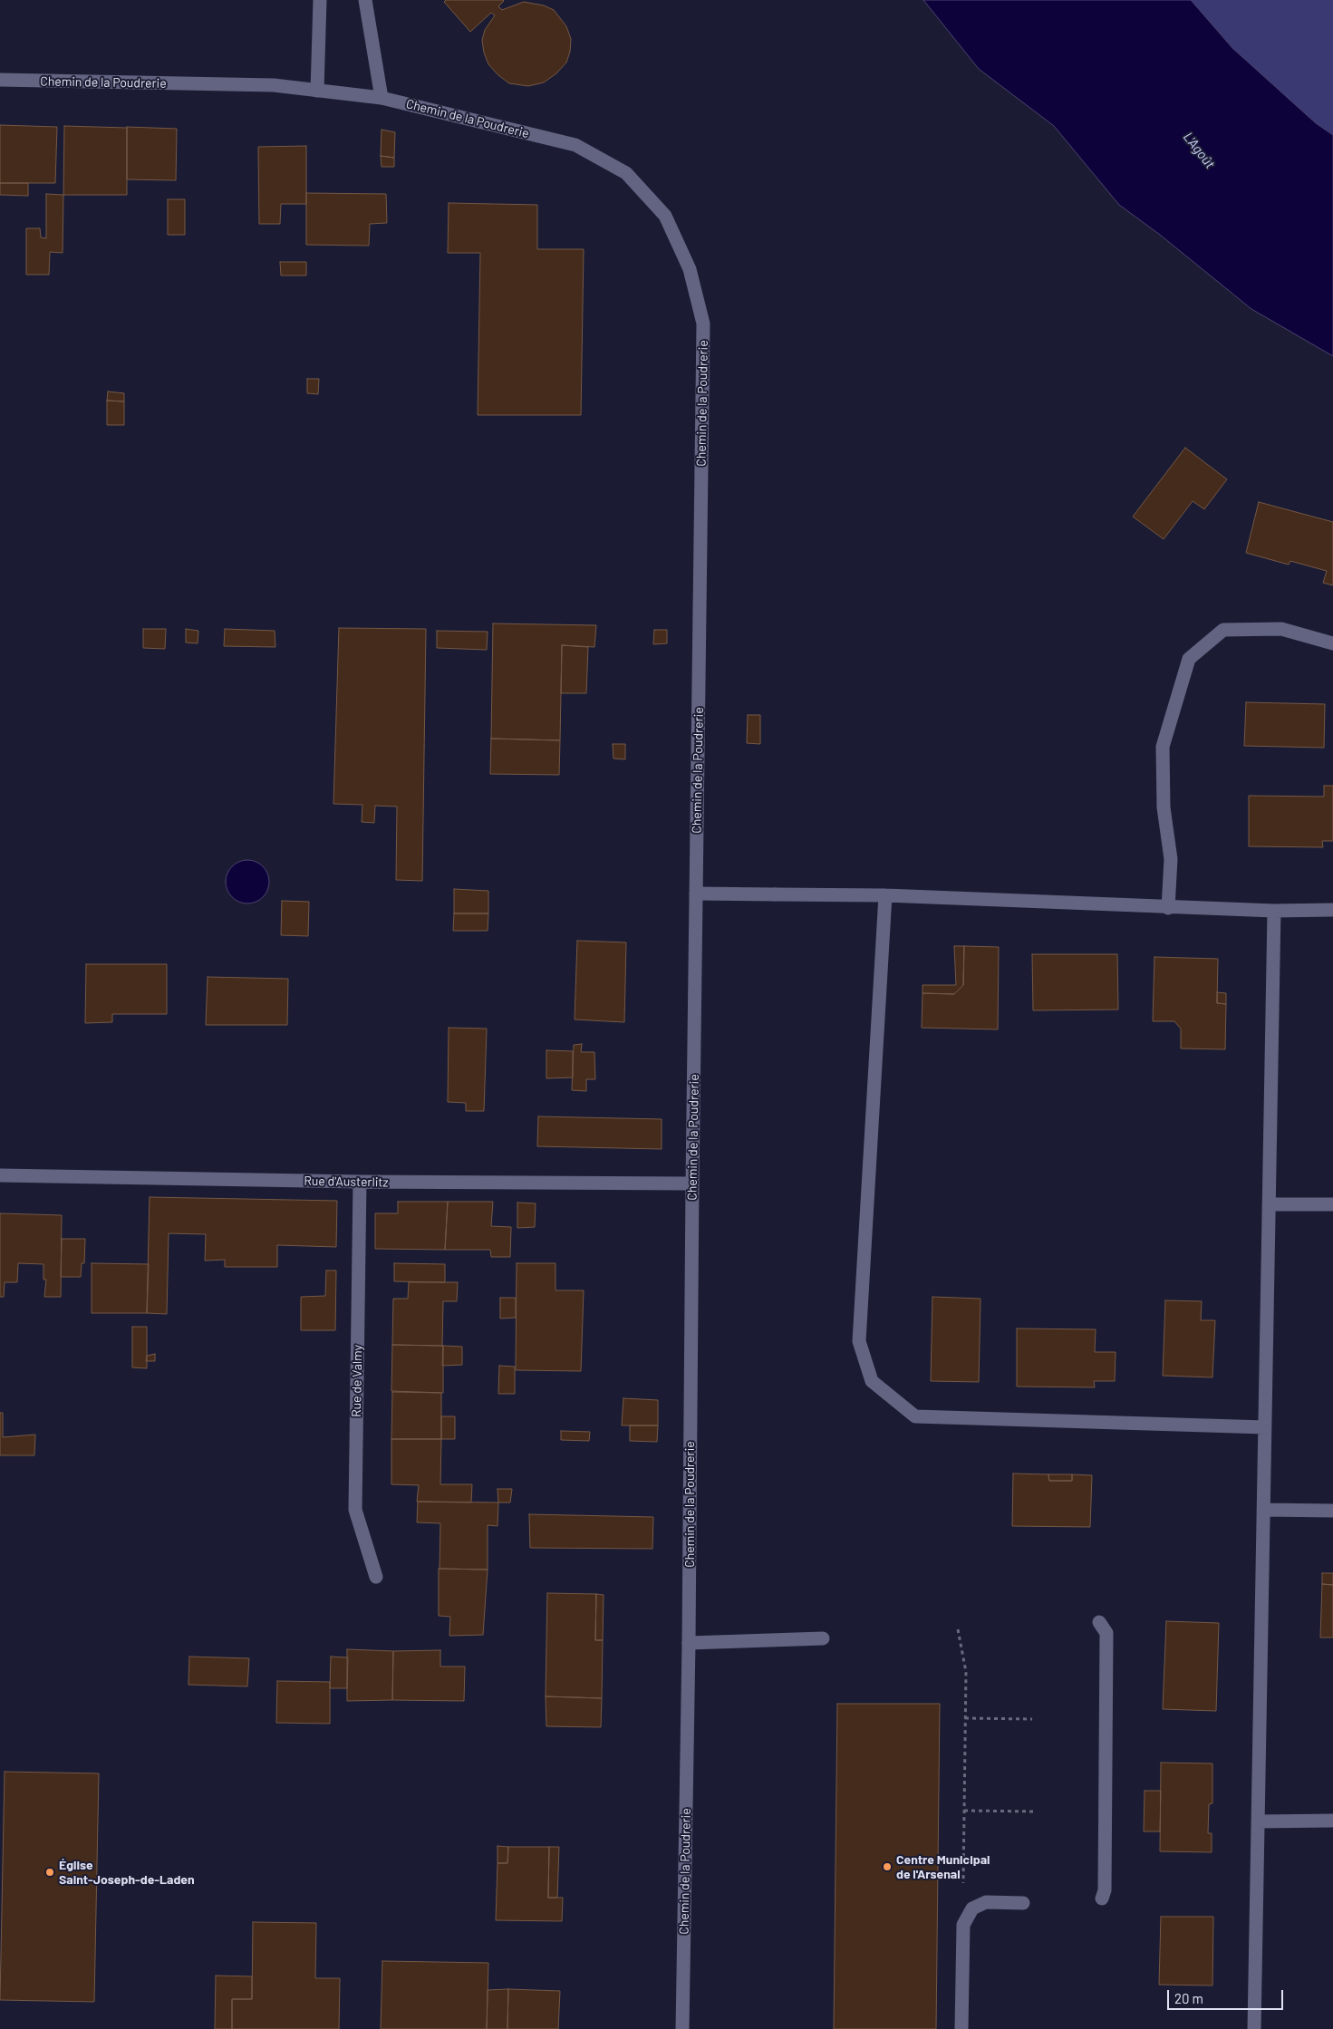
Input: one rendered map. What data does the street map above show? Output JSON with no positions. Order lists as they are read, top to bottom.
{
  "streets": {
    "street": ["Chemin de la Poudrerie", "Rue d'Austerlitz", "Rue de Valmy"]
  },
  "crossings": [
    ["Chemin de la Poudrerie", "Rue d'Austerlitz"],
    ["Rue d'Austerlitz", "Rue de Valmy"]
  ],
  "water": ["L'Agoût"],
  "places": ["Centre Municipal de l'Arsenal", "Église Saint-Joseph-de-Laden"],
  "scale_bar": "20 m"
}
